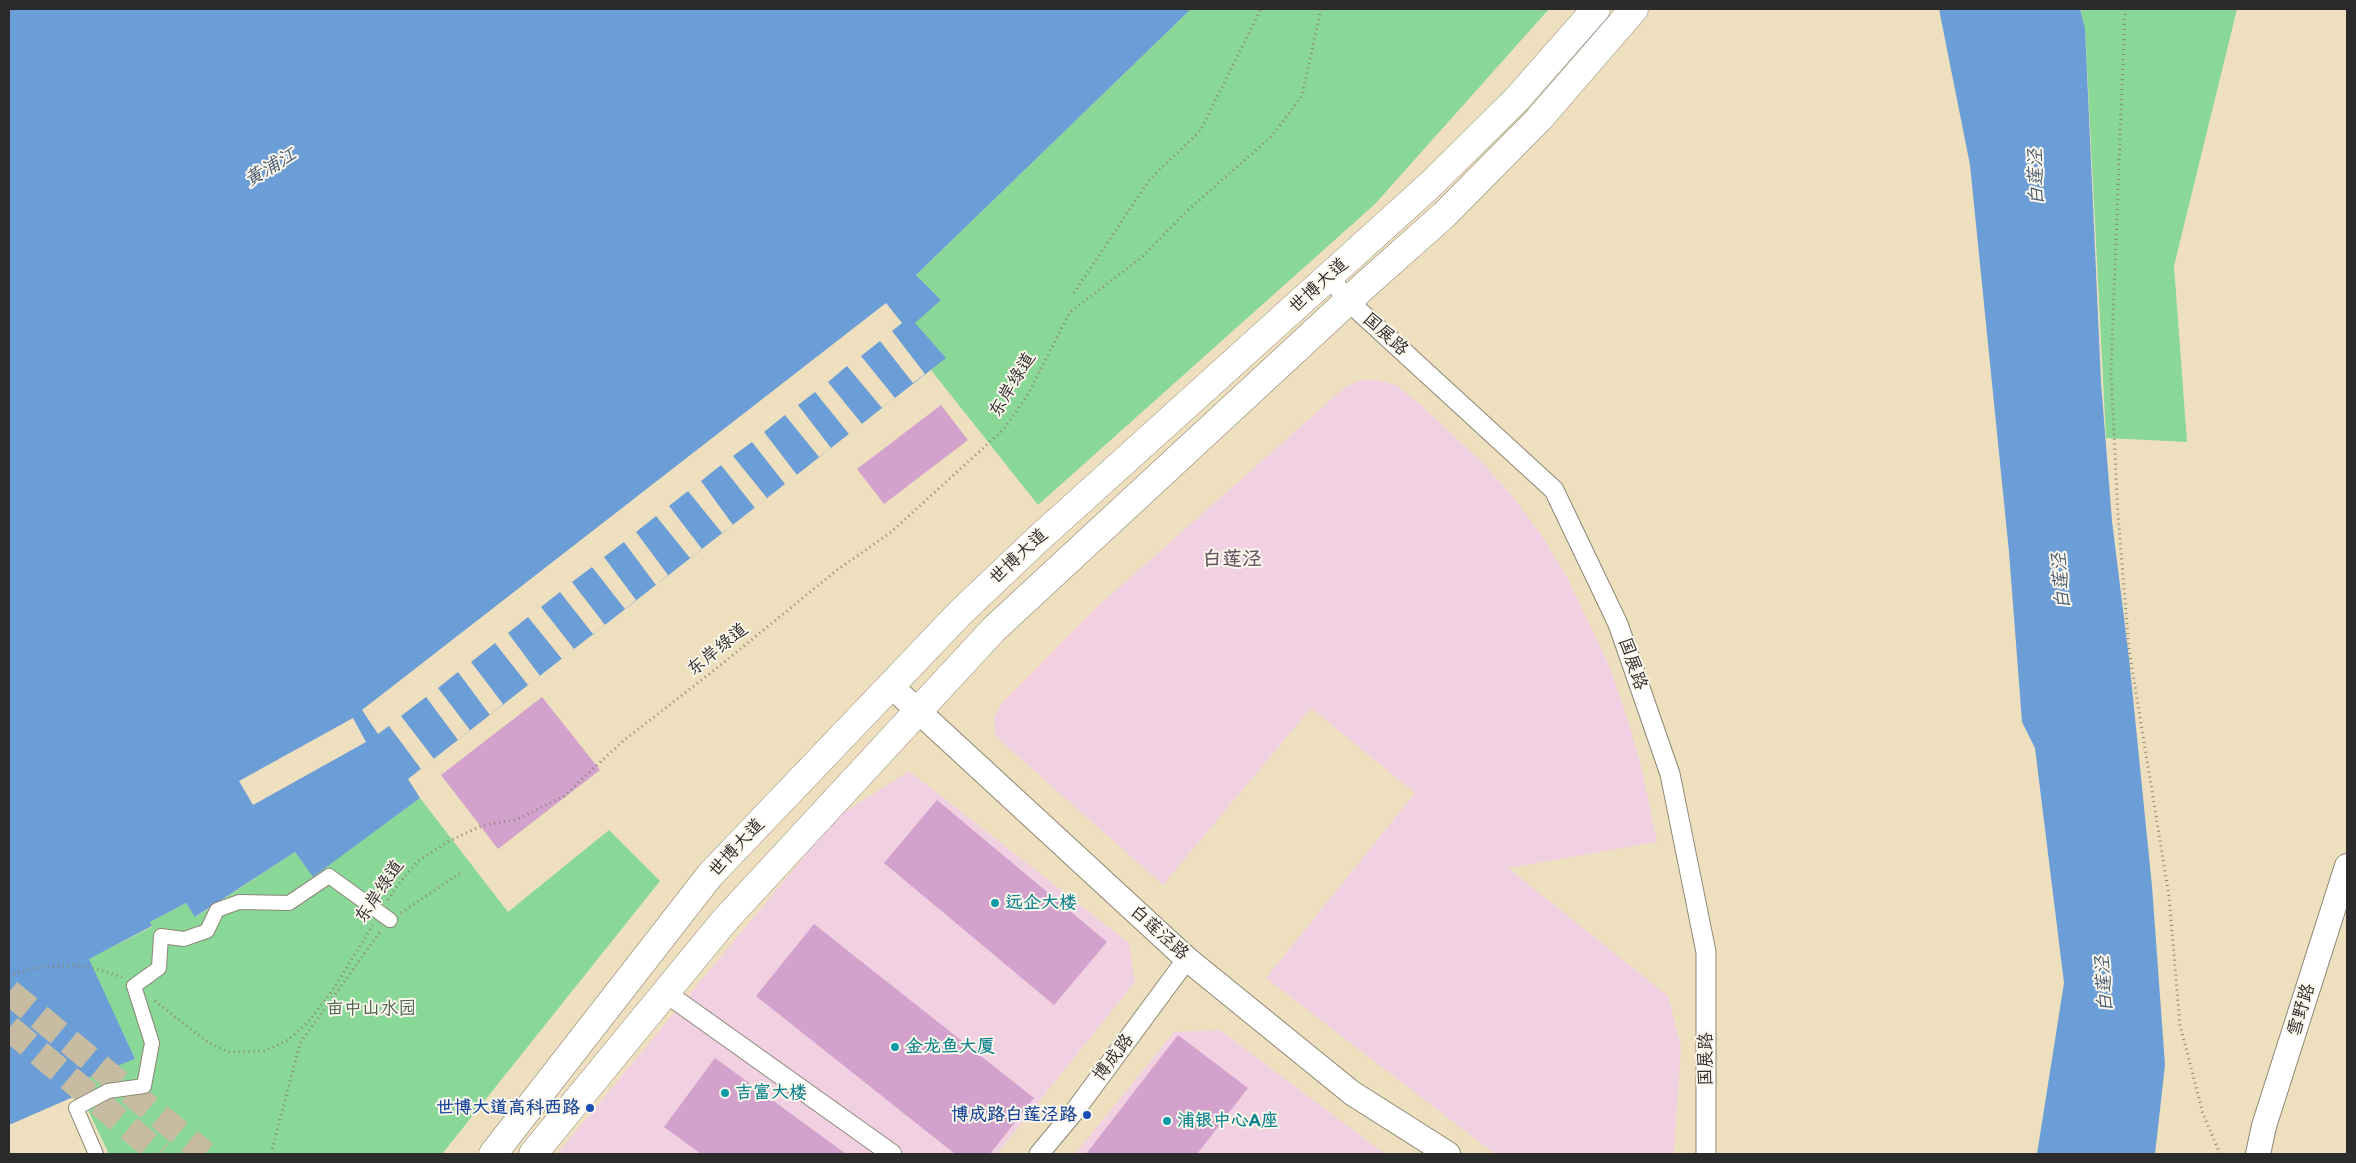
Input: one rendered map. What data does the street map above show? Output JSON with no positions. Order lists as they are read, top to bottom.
{
  "streets": {
    "main road": ["世博大道"],
    "street": [
      "国展路",
      "白莲泾路",
      "雪野路",
      "博成路"
    ],
    "path": ["东岸绿道"]
  },
  "crossings": [
    ["世博大道", "国展路"],
    ["世博大道", "白莲泾路"],
    ["白莲泾路", "博成路"]
  ],
  "districts": ["白莲泾"],
  "water": ["黄浦江", "白莲泾"],
  "parks": ["亩中山水园"],
  "places": [
    "远企大楼",
    "金龙鱼大厦",
    "吉富大楼",
    "世博大道高科西路",
    "博成路白莲泾路",
    "浦银中心A座"
  ]
}
